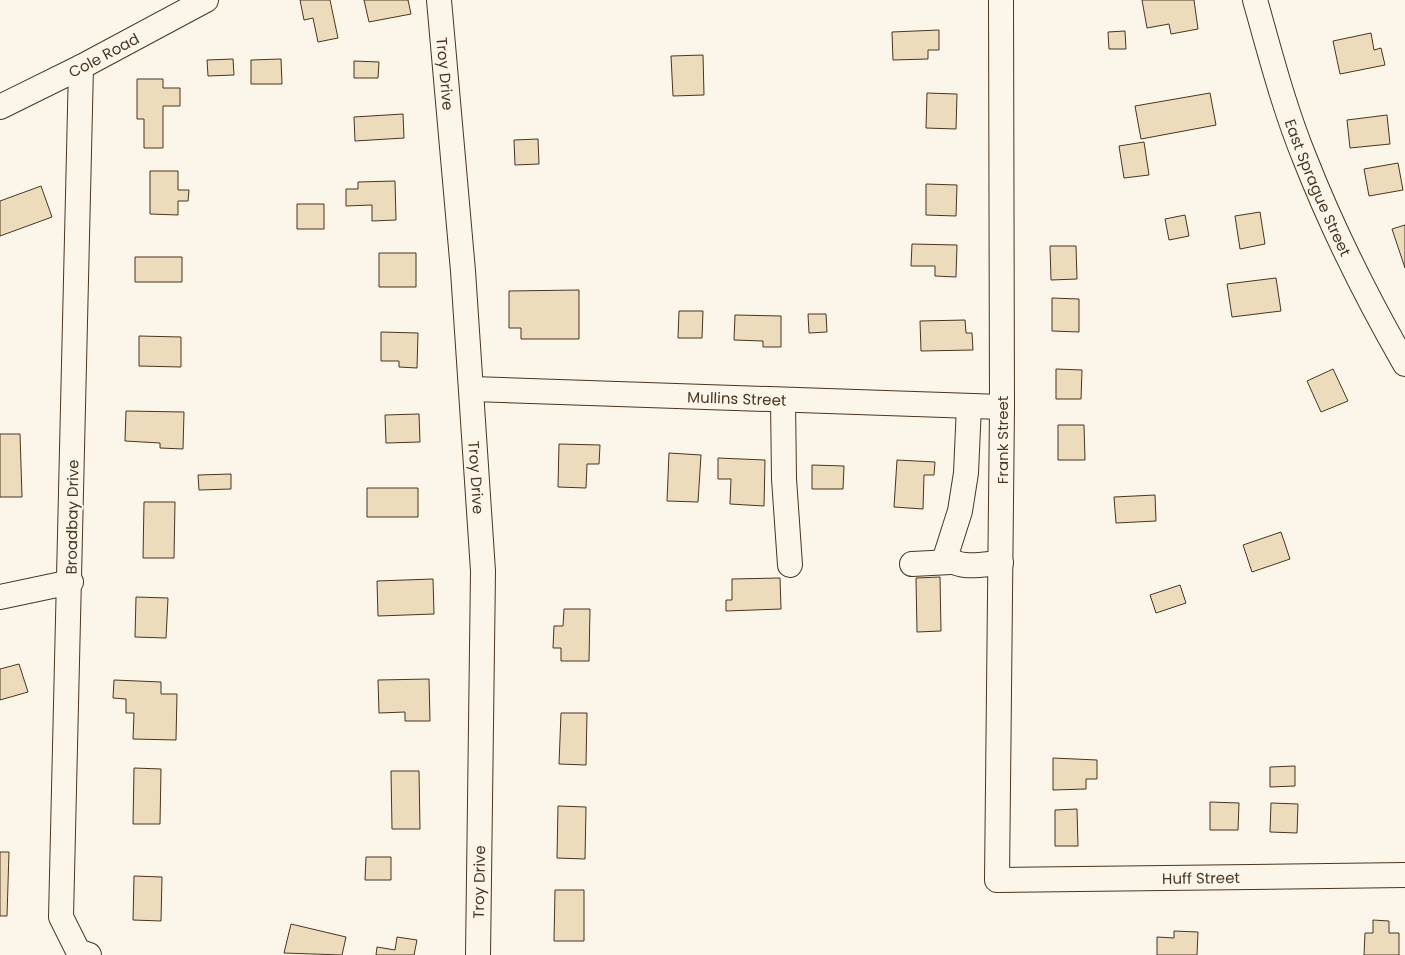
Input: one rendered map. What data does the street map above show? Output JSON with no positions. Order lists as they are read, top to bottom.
{
  "streets": {
    "street": [
      "Cole Road",
      "Troy Drive",
      "East Sprague Street",
      "Mullins Street",
      "Frank Street",
      "Broadbay Drive",
      "Huff Street"
    ]
  },
  "crossings": [
    ["Cole Road", "Broadbay Drive"],
    ["Troy Drive", "Mullins Street"],
    ["Mullins Street", "Frank Street"],
    ["Frank Street", "Huff Street"]
  ]
}
